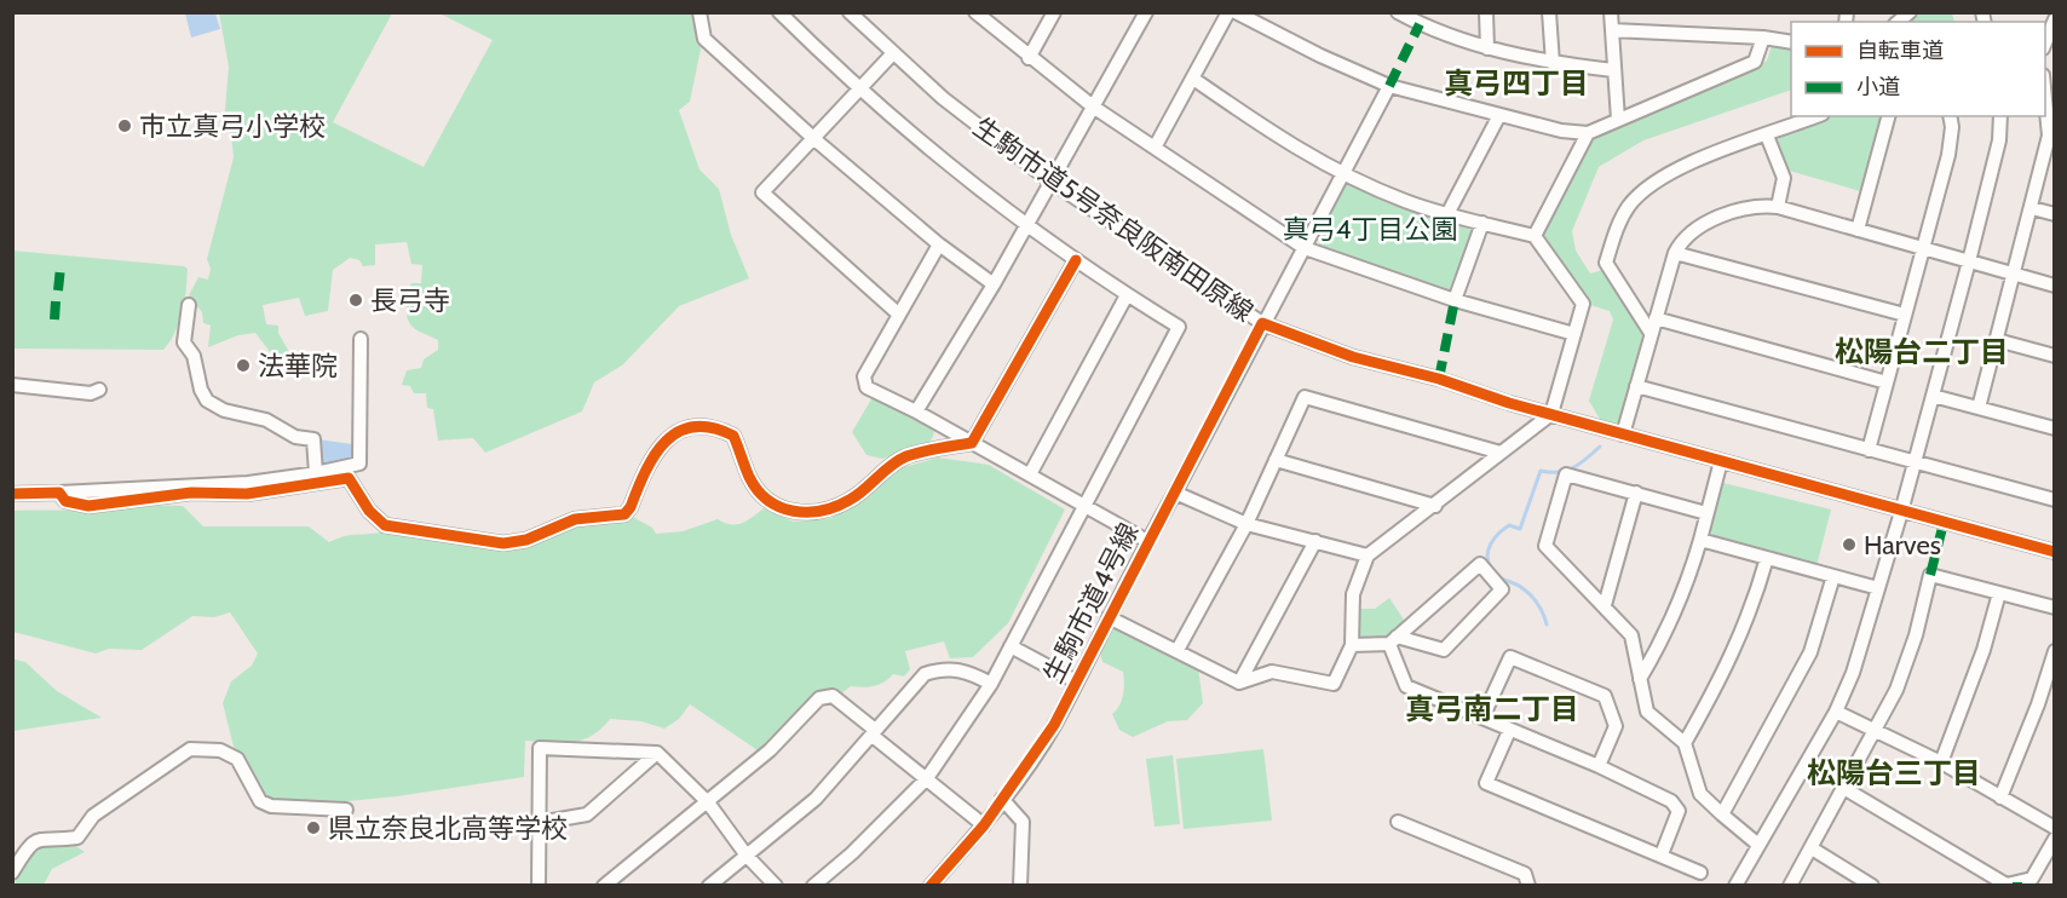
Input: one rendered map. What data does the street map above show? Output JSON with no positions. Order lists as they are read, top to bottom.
{
  "streets": {
    "street": ["生駒市道5号奈良阪南田原線", "生駒市道4号線"]
  },
  "crossings": [
    ["生駒市道5号奈良阪南田原線", "生駒市道4号線"]
  ],
  "districts": [
    "真弓四丁目",
    "松陽台二丁目",
    "真弓南二丁目",
    "松陽台三丁目"
  ],
  "parks": ["真弓4丁目公園"],
  "places": [
    "市立真弓小学校",
    "長弓寺",
    "法華院",
    "Harves",
    "県立奈良北高等学校"
  ],
  "legend": ["自転車道", "小道"]
}
